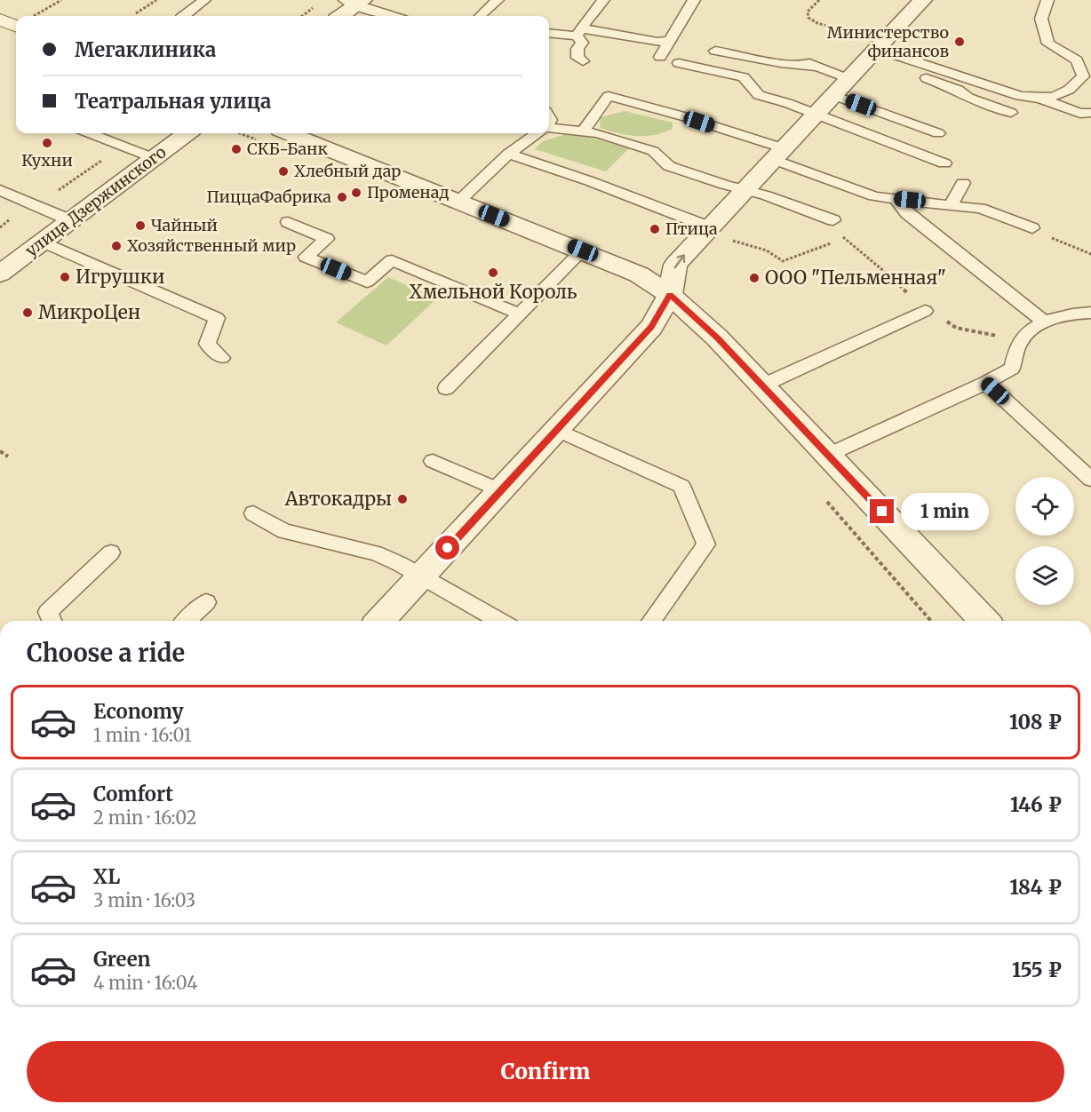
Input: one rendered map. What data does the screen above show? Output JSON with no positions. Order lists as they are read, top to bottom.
{
  "streets": {
    "street": ["улица Дзержинского"]
  },
  "places": [
    "Министерство финансов",
    "Кухни",
    "СКБ-Банк",
    "Хлебный дар",
    "Променад",
    "ПиццаФабрика",
    "Чайный",
    "Птица",
    "Хозяйственный мир",
    "Хмельной Король",
    "Игрушки",
    "ООО \"Пельменная\"",
    "МикроЦен",
    "Автокадры"
  ],
  "page": {
    "banner": ["Мегаклиника", "Театральная улица"],
    "bubble": "1 min",
    "heading": "Choose a ride",
    "list": [
      {
        "name": "Economy",
        "note": "1 min · 16:01",
        "value": "108 ₽"
      },
      {
        "name": "Comfort",
        "note": "2 min · 16:02",
        "value": "146 ₽"
      },
      {
        "name": "XL",
        "note": "3 min · 16:03",
        "value": "184 ₽"
      },
      {
        "name": "Green",
        "note": "4 min · 16:04",
        "value": "155 ₽"
      }
    ],
    "buttons": "Confirm"
  }
}
